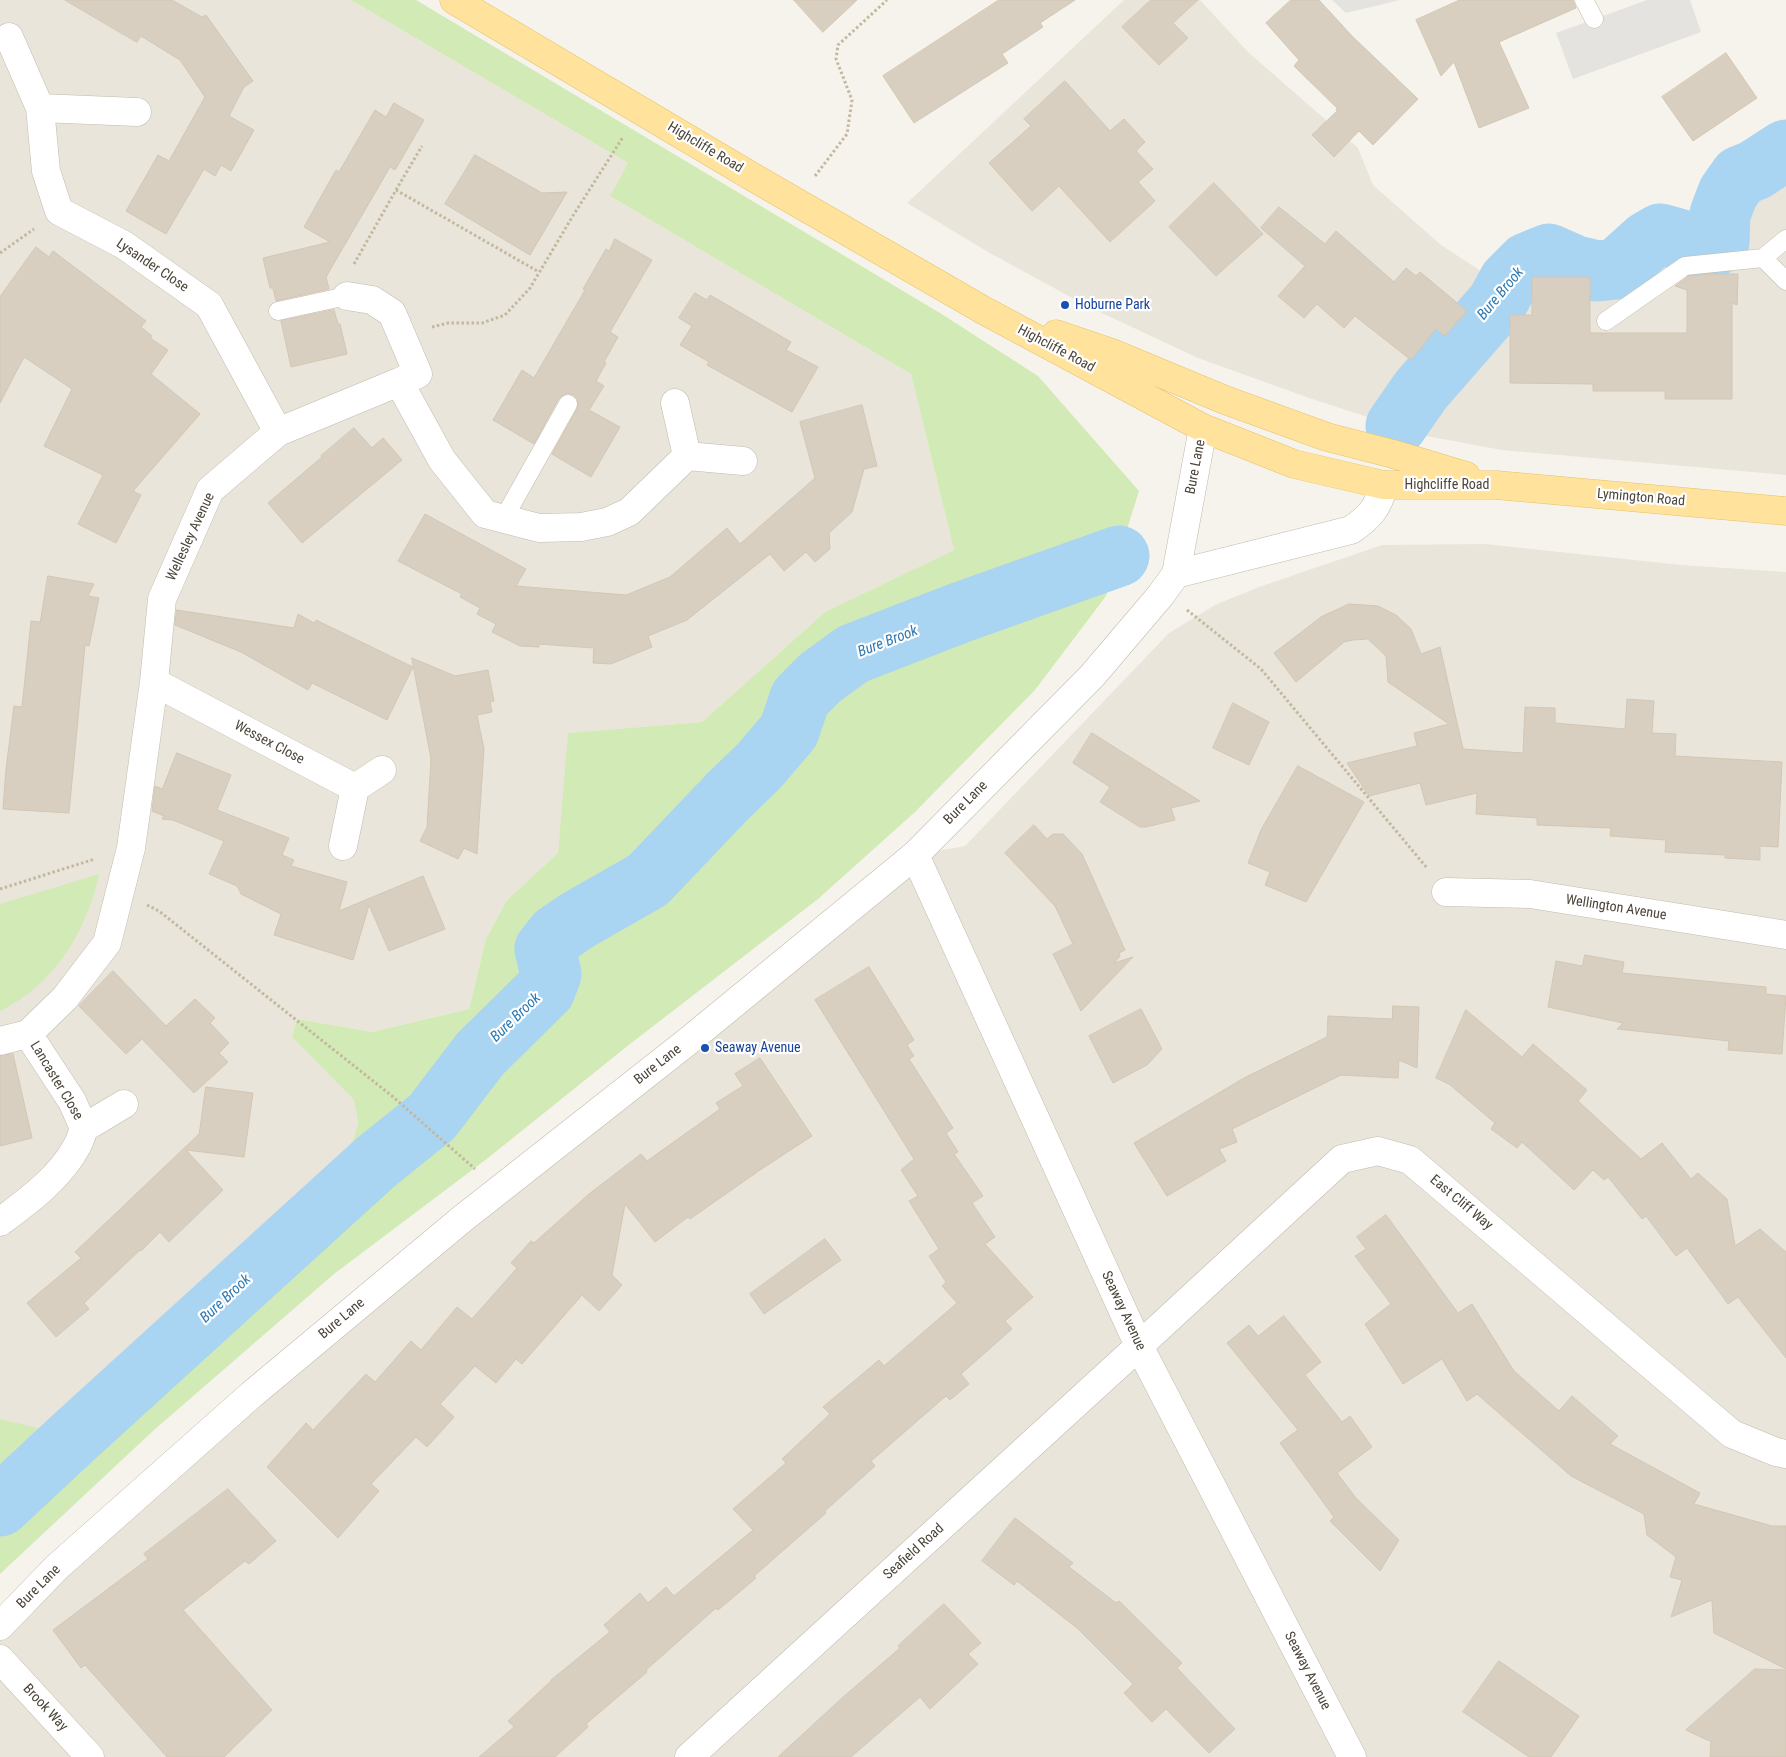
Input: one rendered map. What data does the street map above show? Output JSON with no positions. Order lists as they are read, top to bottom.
{
  "streets": {
    "main road": ["Highcliffe Road", "Lymington Road"],
    "street": [
      "Lysander Close",
      "Bure Lane",
      "Wellesley Avenue",
      "Wessex Close",
      "Wellington Avenue",
      "Lancaster Close",
      "East Cliff Way",
      "Seaway Avenue",
      "Seafield Road",
      "Brook Way"
    ]
  },
  "crossings": [
    ["Highcliffe Road", "Bure Lane"],
    ["Highcliffe Road", "Lymington Road"],
    ["Lysander Close", "Wellesley Avenue"],
    ["Bure Lane", "Seaway Avenue"],
    ["Wellesley Avenue", "Wessex Close"],
    ["Wellesley Avenue", "Lancaster Close"],
    ["East Cliff Way", "Seaway Avenue"],
    ["East Cliff Way", "Seafield Road"],
    ["Seaway Avenue", "Seafield Road"]
  ],
  "water": ["Bure Brook"],
  "places": ["Hoburne Park", "Seaway Avenue"]
}
